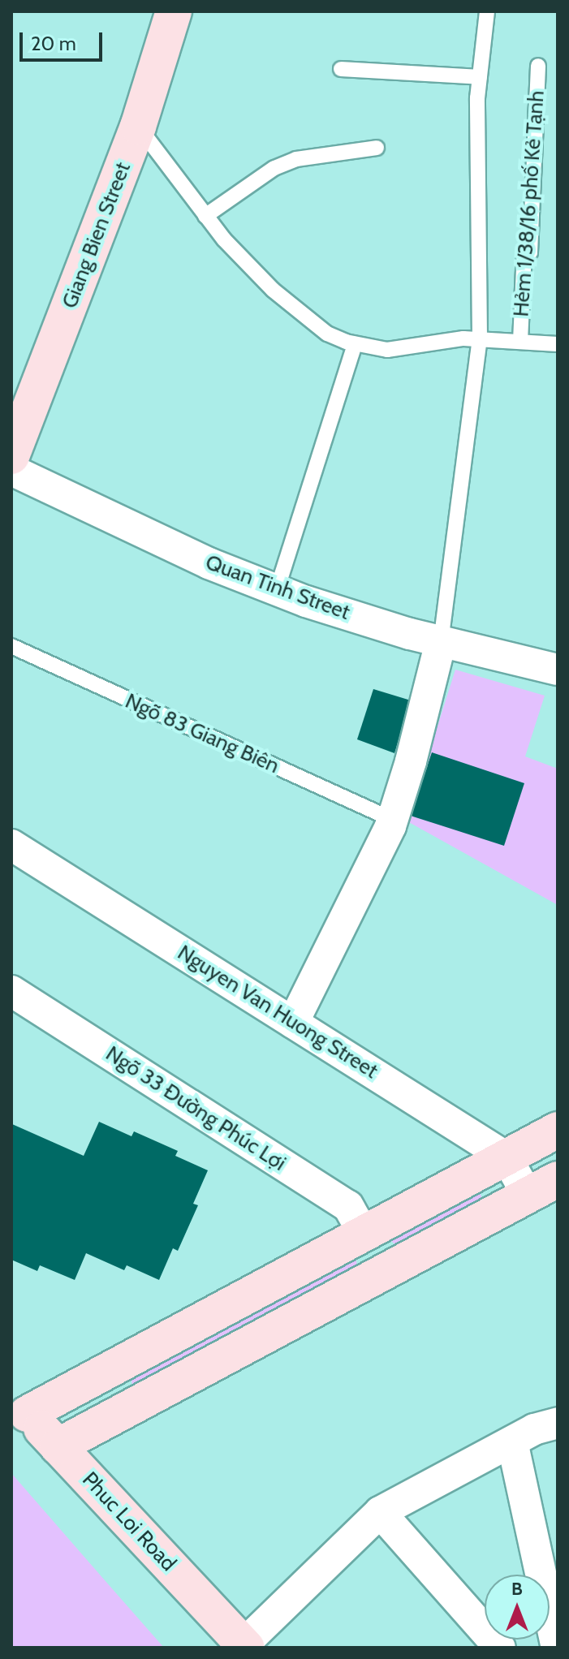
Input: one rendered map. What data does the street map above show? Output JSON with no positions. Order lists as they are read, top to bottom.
{
  "streets": {
    "street": [
      "Giang Bien Street",
      "Quan Tinh Street",
      "Nguyen Van Huong Street",
      "Ngõ 33 Đường Phúc Lợi",
      "Phuc Loi Road"
    ],
    "lane": ["Hẻm 1/38/16 phố Kẻ Tạnh", "Ngõ 83 Giang Biên"]
  },
  "scale_bar": "20 m",
  "north": "top"
}
